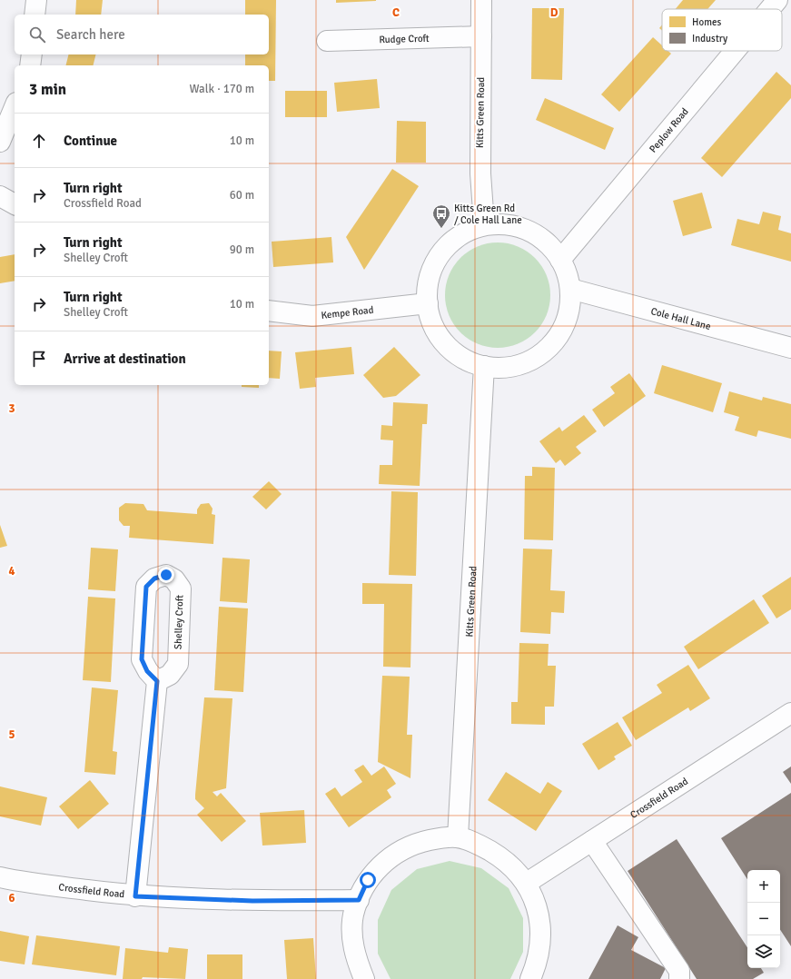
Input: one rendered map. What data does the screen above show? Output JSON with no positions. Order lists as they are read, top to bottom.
{
  "streets": {
    "street": [
      "Rudge Croft",
      "Kitts Green Road",
      "Peplow Road",
      "Kempe Road",
      "Cole Hall Lane",
      "Crossfield Road"
    ]
  },
  "crossings": [
    ["Rudge Croft", "Kitts Green Road"]
  ],
  "places": {
    "bus stop": ["Kitts Green Rd / Cole Hall Lane"]
  },
  "legend": ["Homes", "Industry"],
  "page": {
    "search": "Search here",
    "heading": ["3 min", "Walk · 170 m"],
    "list": [
      ["Continue", "10 m"],
      ["Turn right", "Crossfield Road", "60 m"],
      ["Turn right", "Shelley Croft", "90 m"],
      ["Turn right", "Shelley Croft", "10 m"],
      "Arrive at destination"
    ],
    "map_buttons": ["+", "−"]
  },
  "grid": {
    "columns": ["C", "D"],
    "rows": [
      "3",
      "4",
      "5",
      "6"
    ]
  }
}
